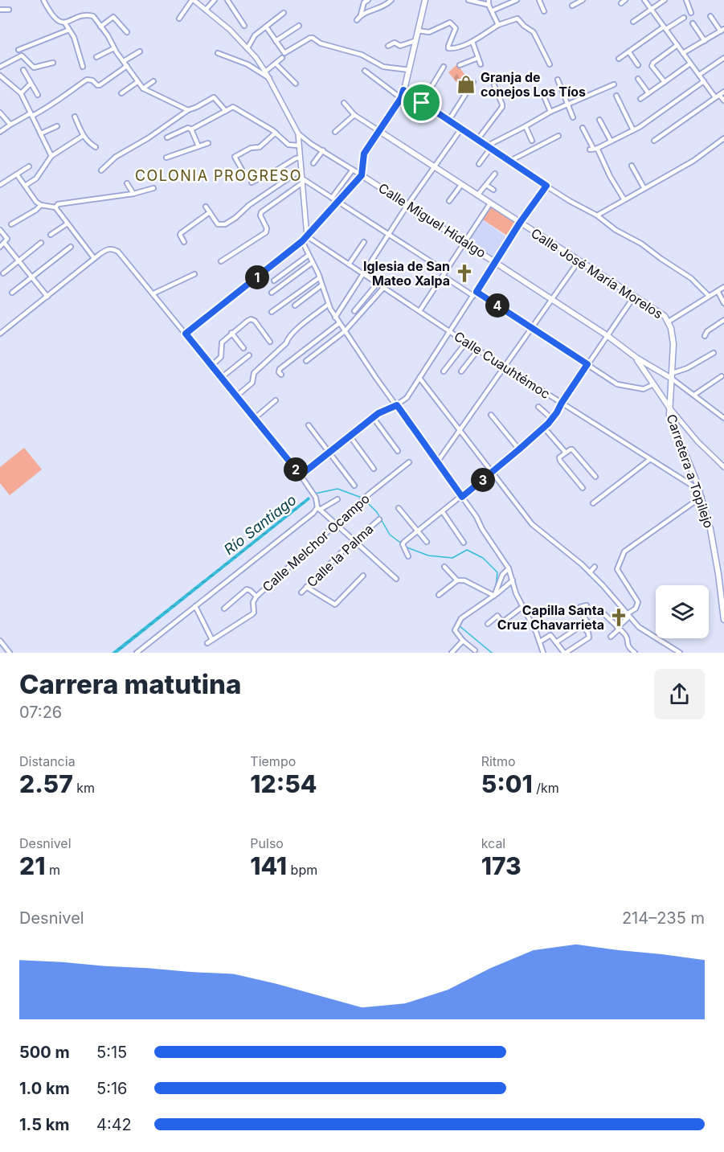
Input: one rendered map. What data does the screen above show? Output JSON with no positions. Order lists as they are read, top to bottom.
{
  "streets": {
    "main road": ["Calle Miguel Hidalgo", "Calle José María Morelos", "Carretera a Topilejo"],
    "street": ["Calle Cuauhtémoc", "Calle Melchor Ocampo", "Calle la Palma"]
  },
  "crossings": [
    ["Calle Miguel Hidalgo", "Calle José María Morelos"],
    ["Calle Miguel Hidalgo", "Carretera a Topilejo"],
    ["Calle José María Morelos", "Carretera a Topilejo"],
    ["Calle Cuauhtémoc", "Carretera a Topilejo"]
  ],
  "districts": ["COLONIA PROGRESO"],
  "water": ["Río Santiago"],
  "places": {
    "shop": ["Granja de conejos Los Tíos"],
    "church": ["Iglesia de San Mateo Xalpa", "Capilla Santa Cruz Chavarrieta"]
  },
  "page": {
    "pins": [
      "1",
      "4",
      "2",
      "3"
    ],
    "heading": ["Carrera matutina", "07:26"],
    "stats": [
      ["Distancia", "2.57 km"],
      ["Tiempo", "12:54"],
      ["Ritmo", "5:01 /km"],
      ["Desnivel", "21 m"],
      ["Pulso", "141 bpm"],
      ["kcal", "173"]
    ],
    "chart": ["Desnivel", "214–235 m"],
    "list": [
      {
        "name": "500 m",
        "note": "5:15"
      },
      {
        "name": "1.0 km",
        "note": "5:16"
      },
      {
        "name": "1.5 km",
        "note": "4:42"
      }
    ]
  }
}
